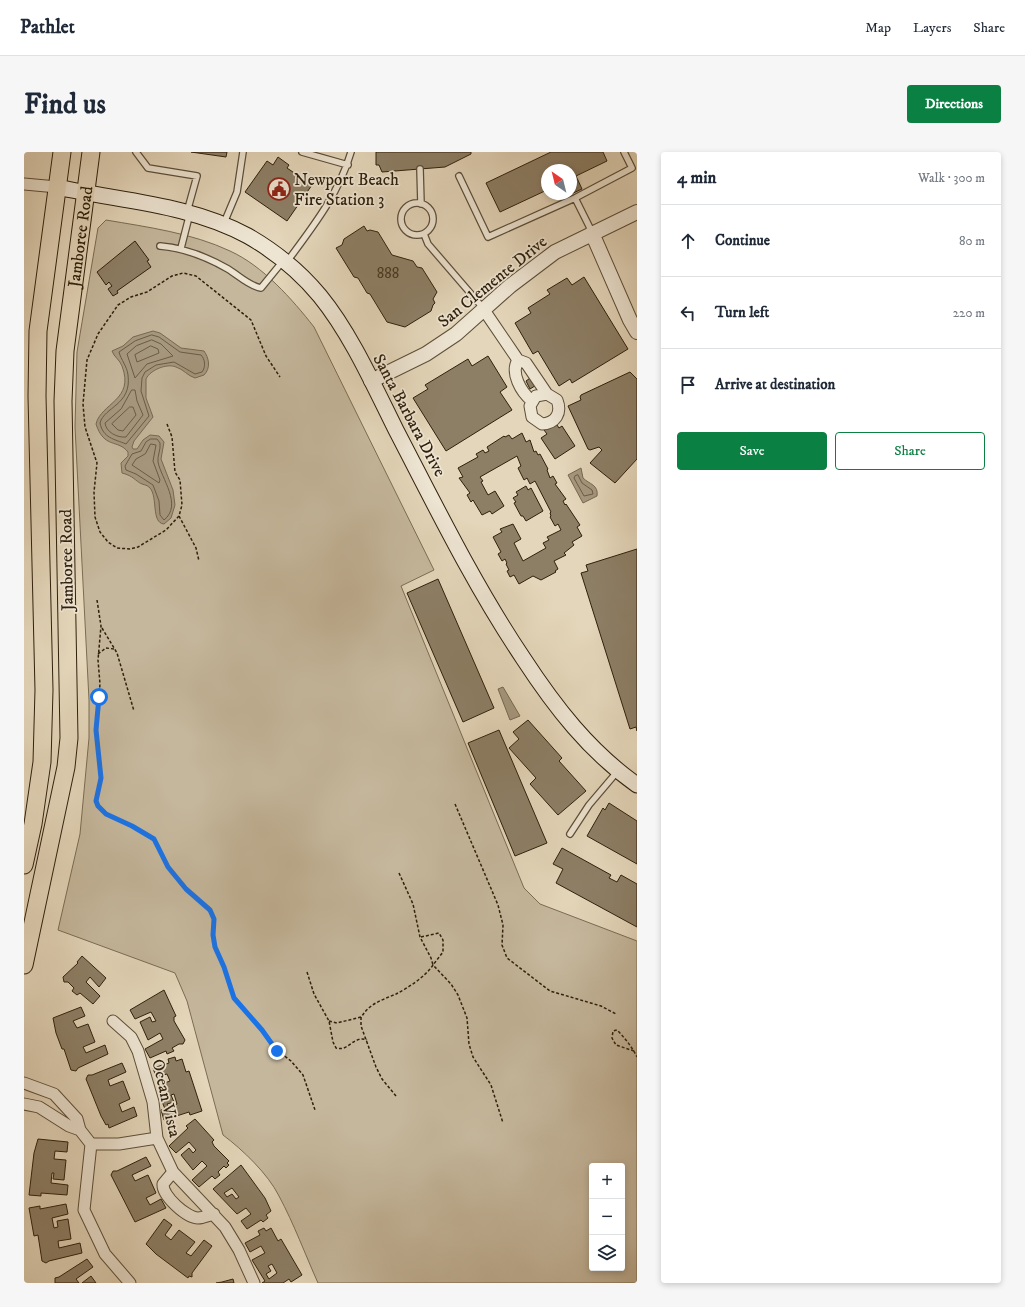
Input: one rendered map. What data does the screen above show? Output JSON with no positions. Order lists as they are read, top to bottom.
{
  "streets": {
    "main road": ["Jamboree Road", "Santa Barbara Drive"],
    "street": ["San Clemente Drive", "Ocean Vista"]
  },
  "crossings": [
    ["Jamboree Road", "Santa Barbara Drive"],
    ["San Clemente Drive", "Santa Barbara Drive"]
  ],
  "places": {
    "public building": ["Newport Beach Fire Station 3"]
  },
  "house_numbers": ["888"],
  "north": "top left",
  "page": {
    "header": "Pathlet",
    "nav": ["Map", "Layers", "Share"],
    "buttons": [
      "Directions",
      ["Save", "Share"]
    ],
    "title": "Find us",
    "heading": ["4 min", "Walk · 300 m"],
    "list": [
      ["Continue", "80 m"],
      ["Turn left", "220 m"],
      "Arrive at destination"
    ],
    "map_buttons": ["+", "−"]
  }
}
